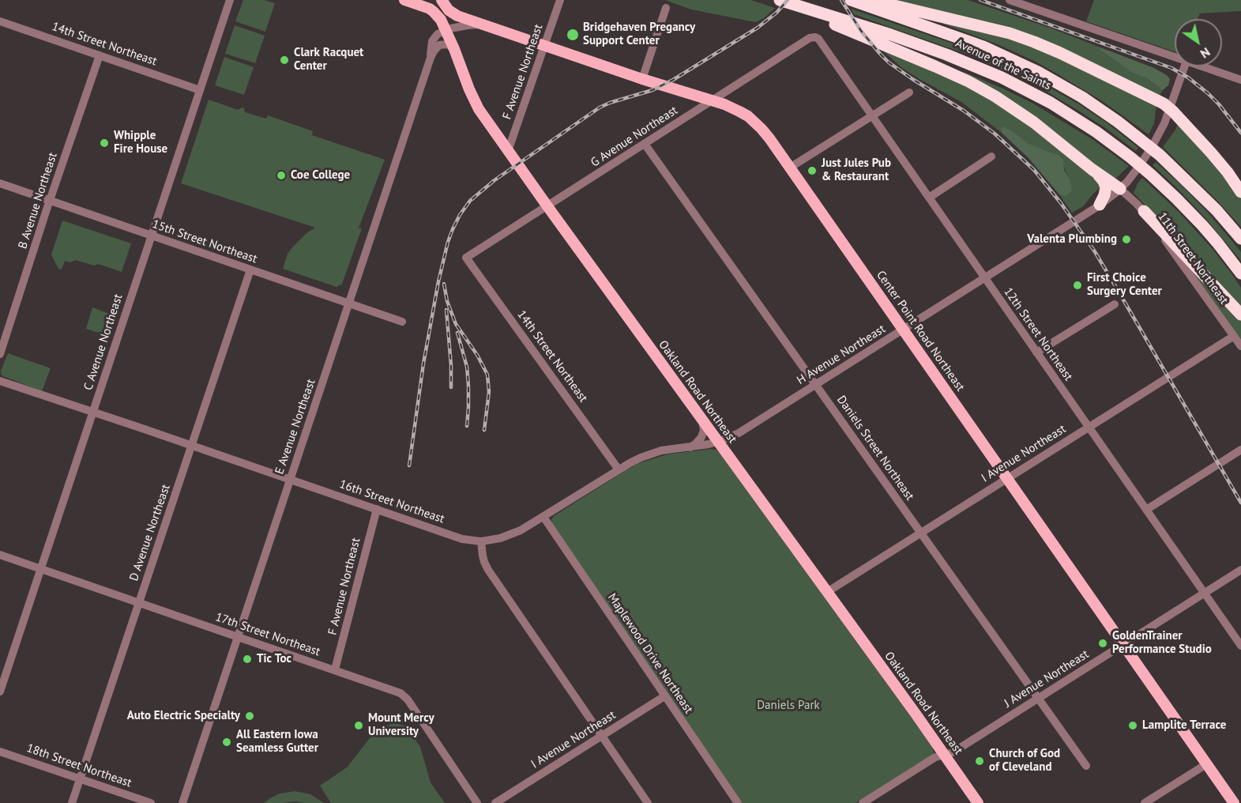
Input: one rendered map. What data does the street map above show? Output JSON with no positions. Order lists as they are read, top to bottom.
{
  "streets": {
    "highway": ["Avenue of the Saints"],
    "main road": ["Center Point Road Northeast", "Oakland Road Northeast"],
    "street": [
      "14th Street Northeast",
      "F Avenue Northeast",
      "G Avenue Northeast",
      "B Avenue Northeast",
      "15th Street Northeast",
      "11th Street Northeast",
      "12th Street Northeast",
      "C Avenue Northeast",
      "H Avenue Northeast",
      "E Avenue Northeast",
      "Daniels Street Northeast",
      "I Avenue Northeast",
      "16th Street Northeast",
      "D Avenue Northeast",
      "17th Street Northeast",
      "Maplewood Drive Northeast",
      "J Avenue Northeast",
      "18th Street Northeast"
    ]
  },
  "crossings": [
    ["14th Street Northeast", "G Avenue Northeast"],
    ["14th Street Northeast", "B Avenue Northeast"],
    ["14th Street Northeast", "C Avenue Northeast"],
    ["14th Street Northeast", "H Avenue Northeast"],
    ["F Avenue Northeast", "Center Point Road Northeast"],
    ["F Avenue Northeast", "Oakland Road Northeast"],
    ["F Avenue Northeast", "16th Street Northeast"],
    ["F Avenue Northeast", "17th Street Northeast"],
    ["G Avenue Northeast", "Center Point Road Northeast"],
    ["G Avenue Northeast", "12th Street Northeast"],
    ["G Avenue Northeast", "Oakland Road Northeast"],
    ["G Avenue Northeast", "Daniels Street Northeast"],
    ["B Avenue Northeast", "15th Street Northeast"],
    ["15th Street Northeast", "C Avenue Northeast"],
    ["15th Street Northeast", "E Avenue Northeast"],
    ["15th Street Northeast", "D Avenue Northeast"],
    ["11th Street Northeast", "H Avenue Northeast"],
    ["11th Street Northeast", "I Avenue Northeast"],
    ["Center Point Road Northeast", "H Avenue Northeast"],
    ["Center Point Road Northeast", "I Avenue Northeast"],
    ["Center Point Road Northeast", "J Avenue Northeast"],
    ["12th Street Northeast", "H Avenue Northeast"],
    ["12th Street Northeast", "I Avenue Northeast"],
    ["12th Street Northeast", "J Avenue Northeast"],
    ["C Avenue Northeast", "16th Street Northeast"],
    ["C Avenue Northeast", "17th Street Northeast"],
    ["H Avenue Northeast", "Oakland Road Northeast"],
    ["H Avenue Northeast", "Daniels Street Northeast"],
    ["H Avenue Northeast", "16th Street Northeast"],
    ["H Avenue Northeast", "Maplewood Drive Northeast"],
    ["Oakland Road Northeast", "E Avenue Northeast"],
    ["Oakland Road Northeast", "I Avenue Northeast"],
    ["Oakland Road Northeast", "J Avenue Northeast"],
    ["E Avenue Northeast", "16th Street Northeast"],
    ["E Avenue Northeast", "17th Street Northeast"],
    ["Daniels Street Northeast", "I Avenue Northeast"],
    ["Daniels Street Northeast", "J Avenue Northeast"],
    ["I Avenue Northeast", "Maplewood Drive Northeast"],
    ["16th Street Northeast", "D Avenue Northeast"],
    ["D Avenue Northeast", "17th Street Northeast"],
    ["D Avenue Northeast", "18th Street Northeast"]
  ],
  "parks": ["Daniels Park"],
  "places": [
    "Bridgehaven Pregancy Support Center",
    "Clark Racquet Center",
    "Whipple Fire House",
    "Just Jules Pub & Restaurant",
    "Coe College",
    "Valenta Plumbing",
    "First Choice Surgery Center",
    "GoldenTrainer Performance Studio",
    "Tic Toc",
    "Auto Electric Specialty",
    "Mount Mercy University",
    "Lamplite Terrace",
    "All Eastern Iowa Seamless Gutter",
    "Church of God of Cleveland"
  ],
  "north": "bottom right"
}
